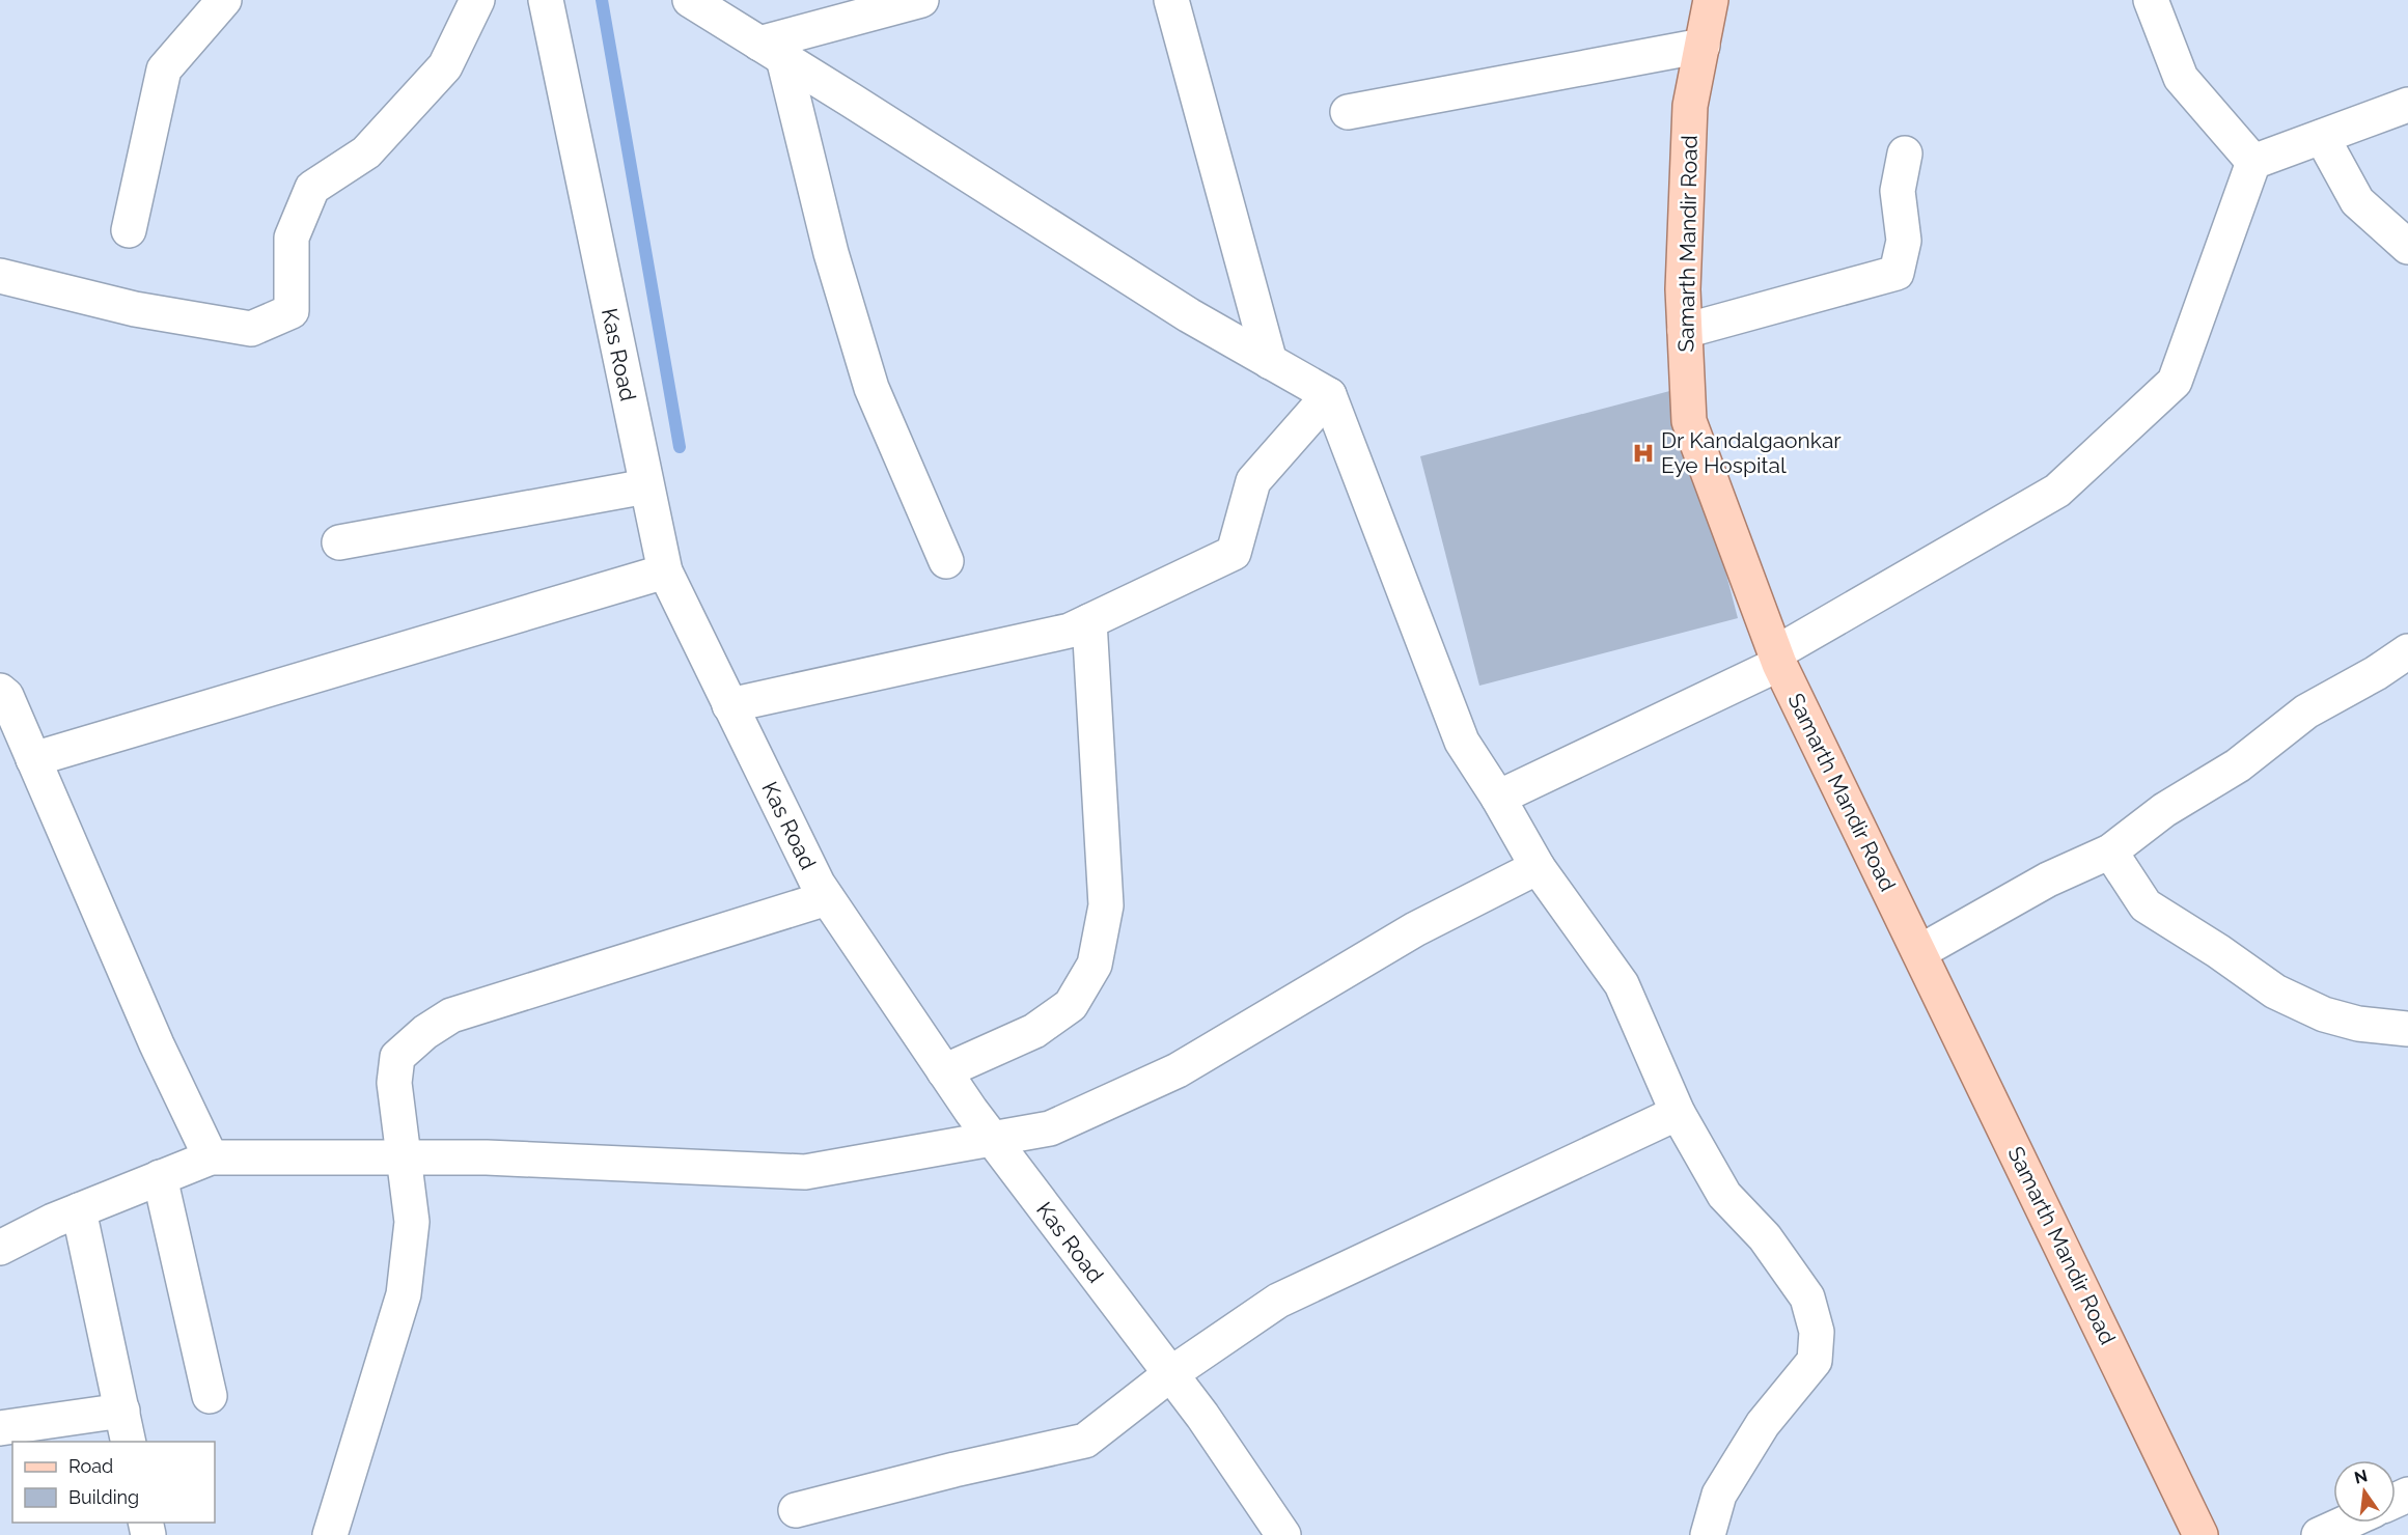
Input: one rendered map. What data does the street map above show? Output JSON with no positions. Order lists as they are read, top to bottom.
{
  "streets": {
    "main road": ["Samarth Mandir Road"],
    "street": ["Kas Road"]
  },
  "places": {
    "hospital": ["Dr Kandalgaonkar Eye Hospital"]
  },
  "legend": ["Road", "Building"],
  "north": "top"
}
